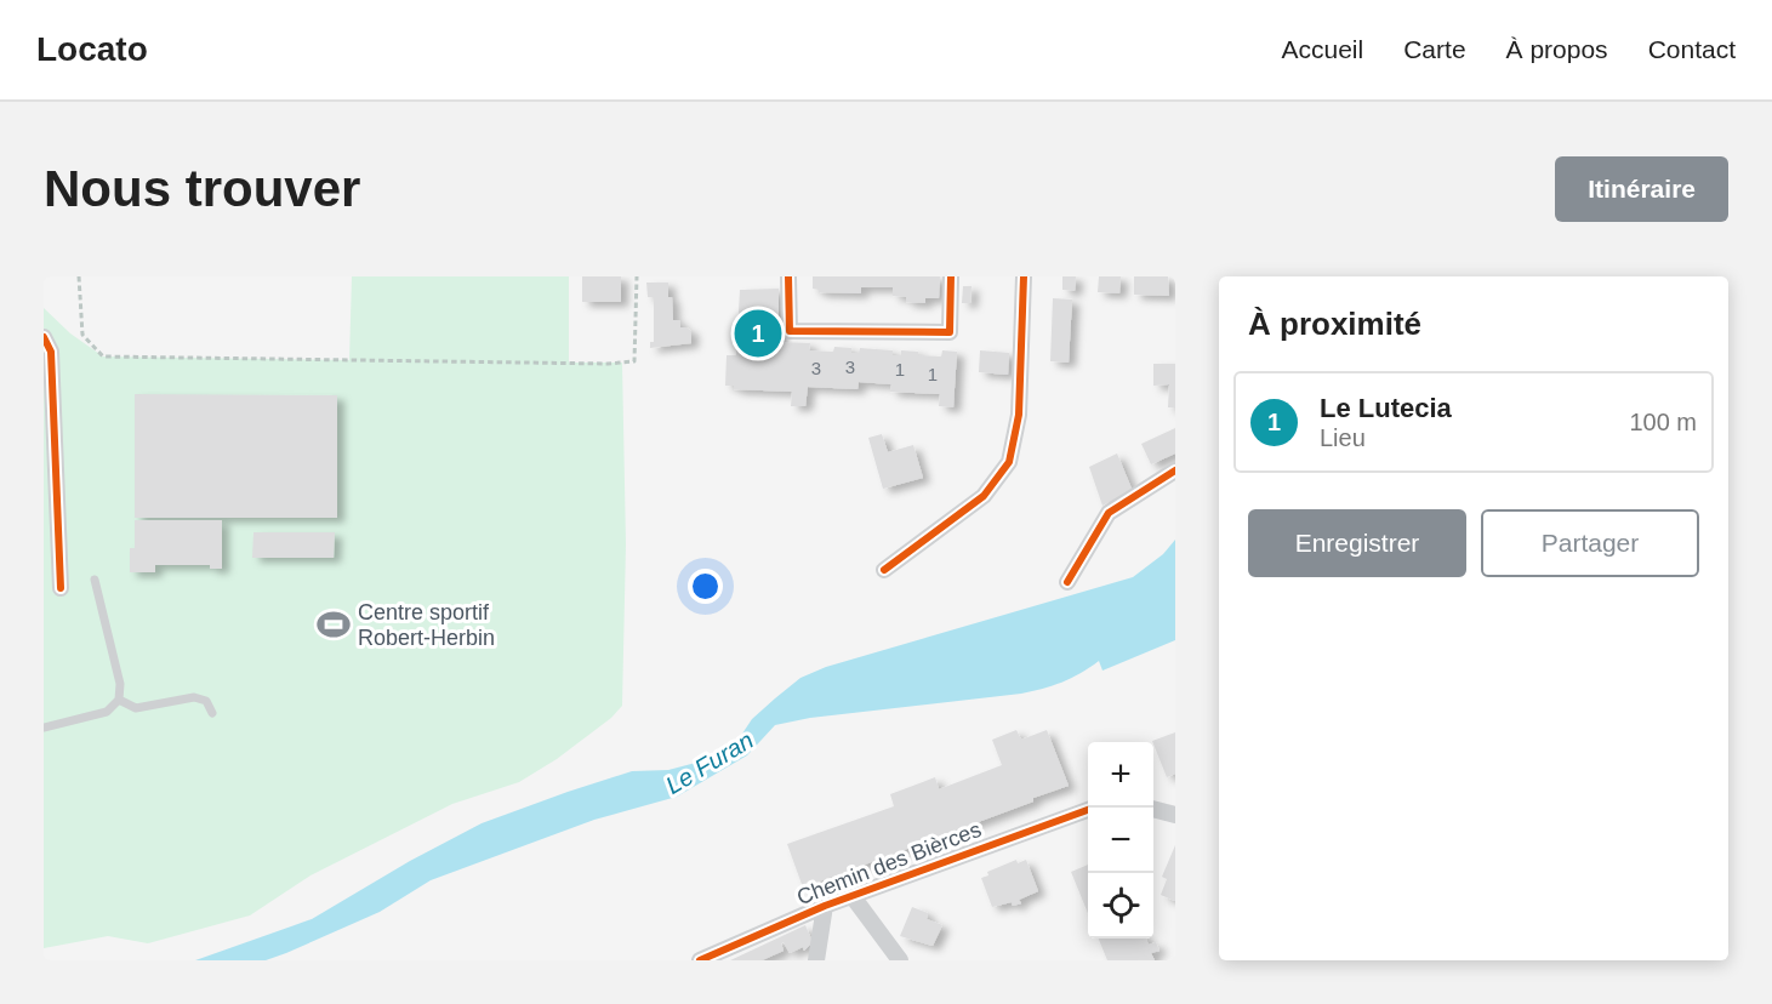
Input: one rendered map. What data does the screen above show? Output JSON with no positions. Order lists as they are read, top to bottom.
{
  "streets": {
    "street": ["Chemin des Bièrces"]
  },
  "water": ["Le Furan"],
  "places": {
    "sports": ["Centre sportif Robert-Herbin"]
  },
  "house_numbers": [
    "3",
    "3",
    "1",
    "1"
  ],
  "page": {
    "header": "Locato",
    "nav": [
      "Accueil",
      "Carte",
      "À propos",
      "Contact"
    ],
    "buttons": [
      "Itinéraire",
      ["Enregistrer", "Partager"]
    ],
    "title": "Nous trouver",
    "heading": "À proximité",
    "pins": "1",
    "list": [
      {
        "mark": "1",
        "name": "Le Lutecia",
        "note": "Lieu",
        "value": "100 m"
      }
    ],
    "map_buttons": ["+", "−"]
  }
}
